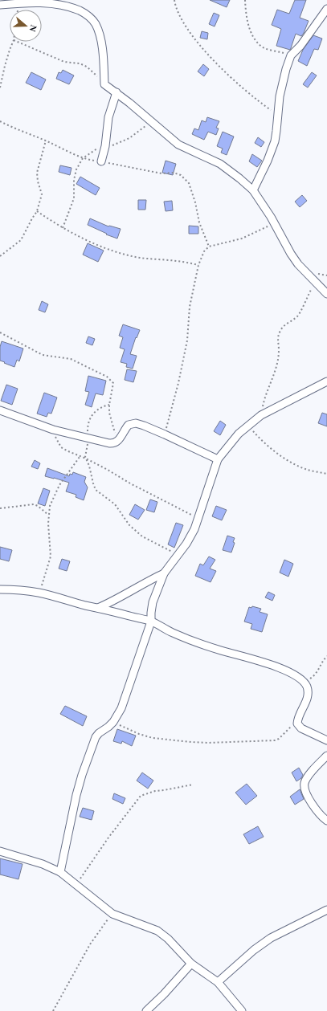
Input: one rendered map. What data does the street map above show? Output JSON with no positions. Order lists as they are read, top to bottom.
{
  "north": "right"
}
